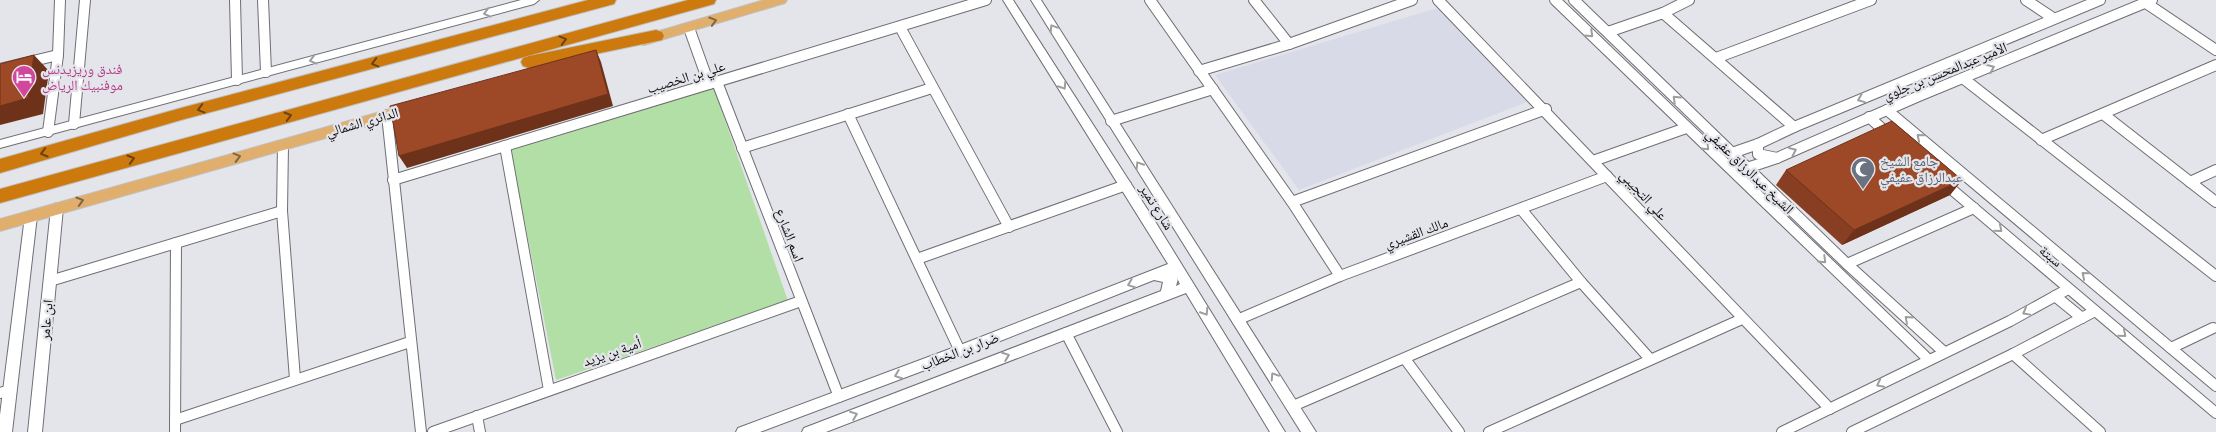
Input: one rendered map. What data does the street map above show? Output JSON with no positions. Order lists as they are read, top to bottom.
{
  "streets": {
    "highway": ["الدائري الشمالي"],
    "street": [
      "الأمير عبدالمحسن بن جلوي",
      "علي بن الخصيب",
      "الشيخ عبدالرزاق عفيفي",
      "علي التجيبي",
      "شارع تمير",
      "مالك القشيري",
      "اسم الشارع",
      "سبتة",
      "ابن عامر",
      "ضرار بن الخطاب",
      "أمية بن يزيد"
    ]
  },
  "crossings": [
    ["الأمير عبدالمحسن بن جلوي", "الشيخ عبدالرزاق عفيفي"],
    ["الأمير عبدالمحسن بن جلوي", "سبتة"],
    ["علي بن الخصيب", "اسم الشارع"],
    ["الدائري الشمالي", "ابن عامر"],
    ["علي التجيبي", "مالك القشيري"],
    ["شارع تمير", "ضرار بن الخطاب"],
    ["اسم الشارع", "ضرار بن الخطاب"],
    ["اسم الشارع", "أمية بن يزيد"]
  ],
  "places": {
    "hotel": ["فندق وريزيدنس موفنبيك الرياض"],
    "mosque": ["جامع الشيخ عبدالرزاق عفيفي"]
  }
}
